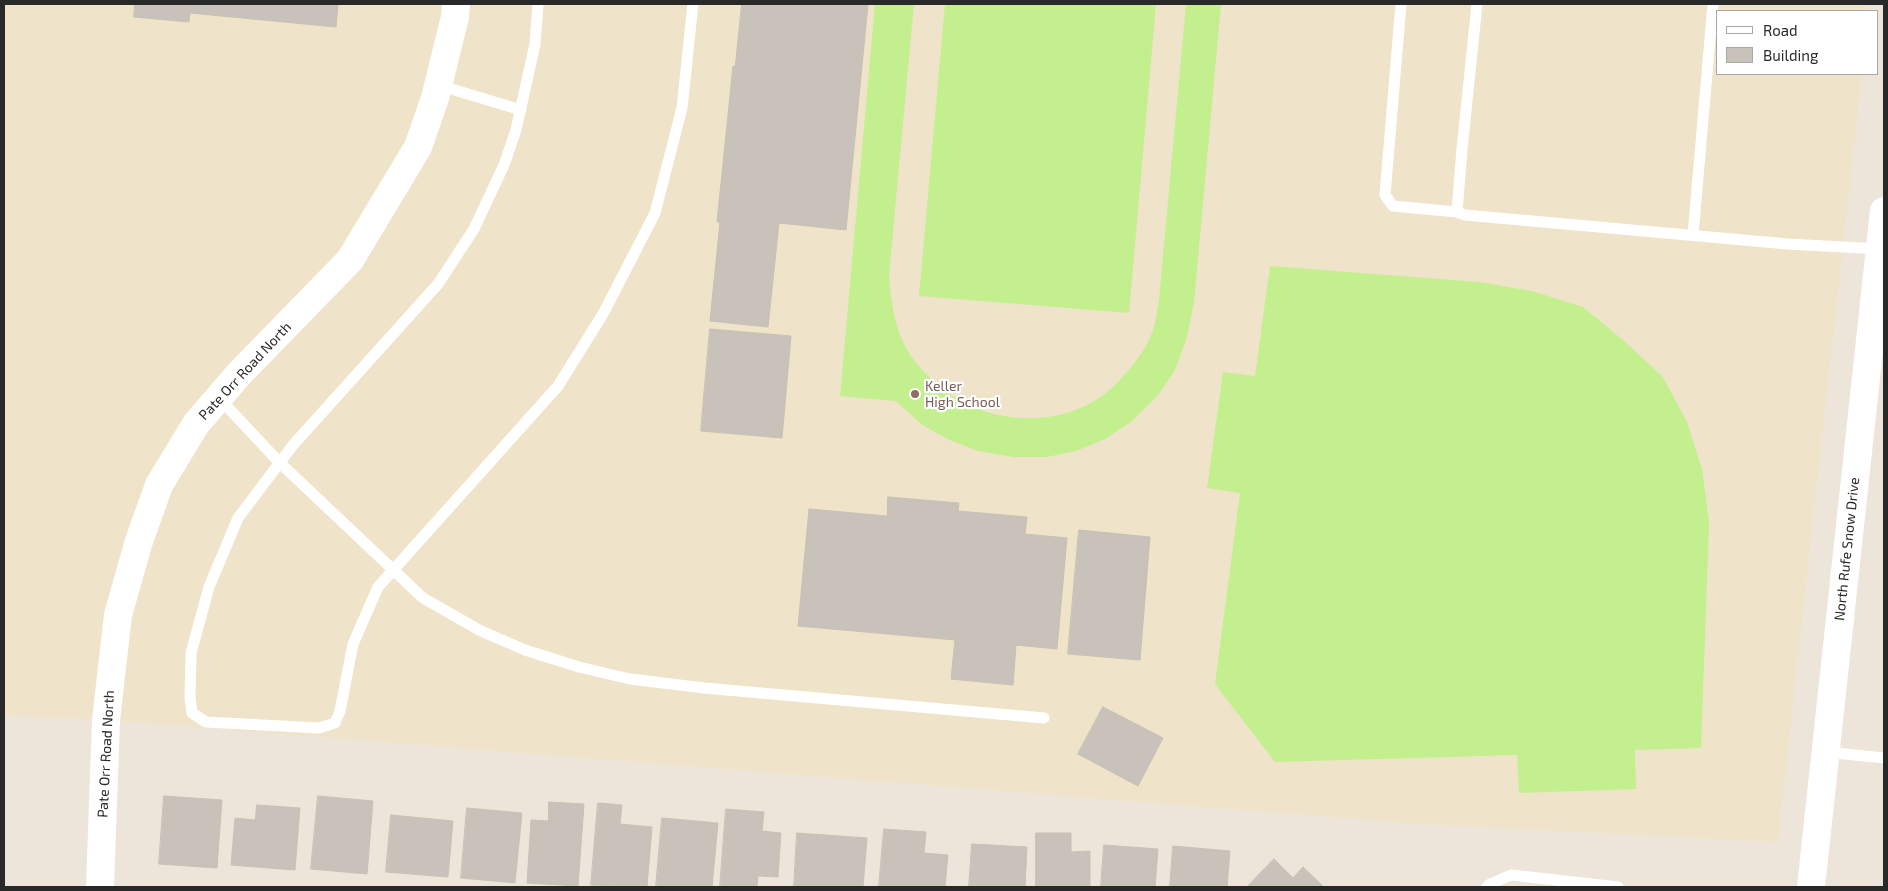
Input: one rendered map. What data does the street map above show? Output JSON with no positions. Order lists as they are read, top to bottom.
{
  "streets": {
    "street": ["Pate Orr Road North", "North Rufe Snow Drive"]
  },
  "places": ["Keller High School"],
  "legend": ["Road", "Building"]
}
